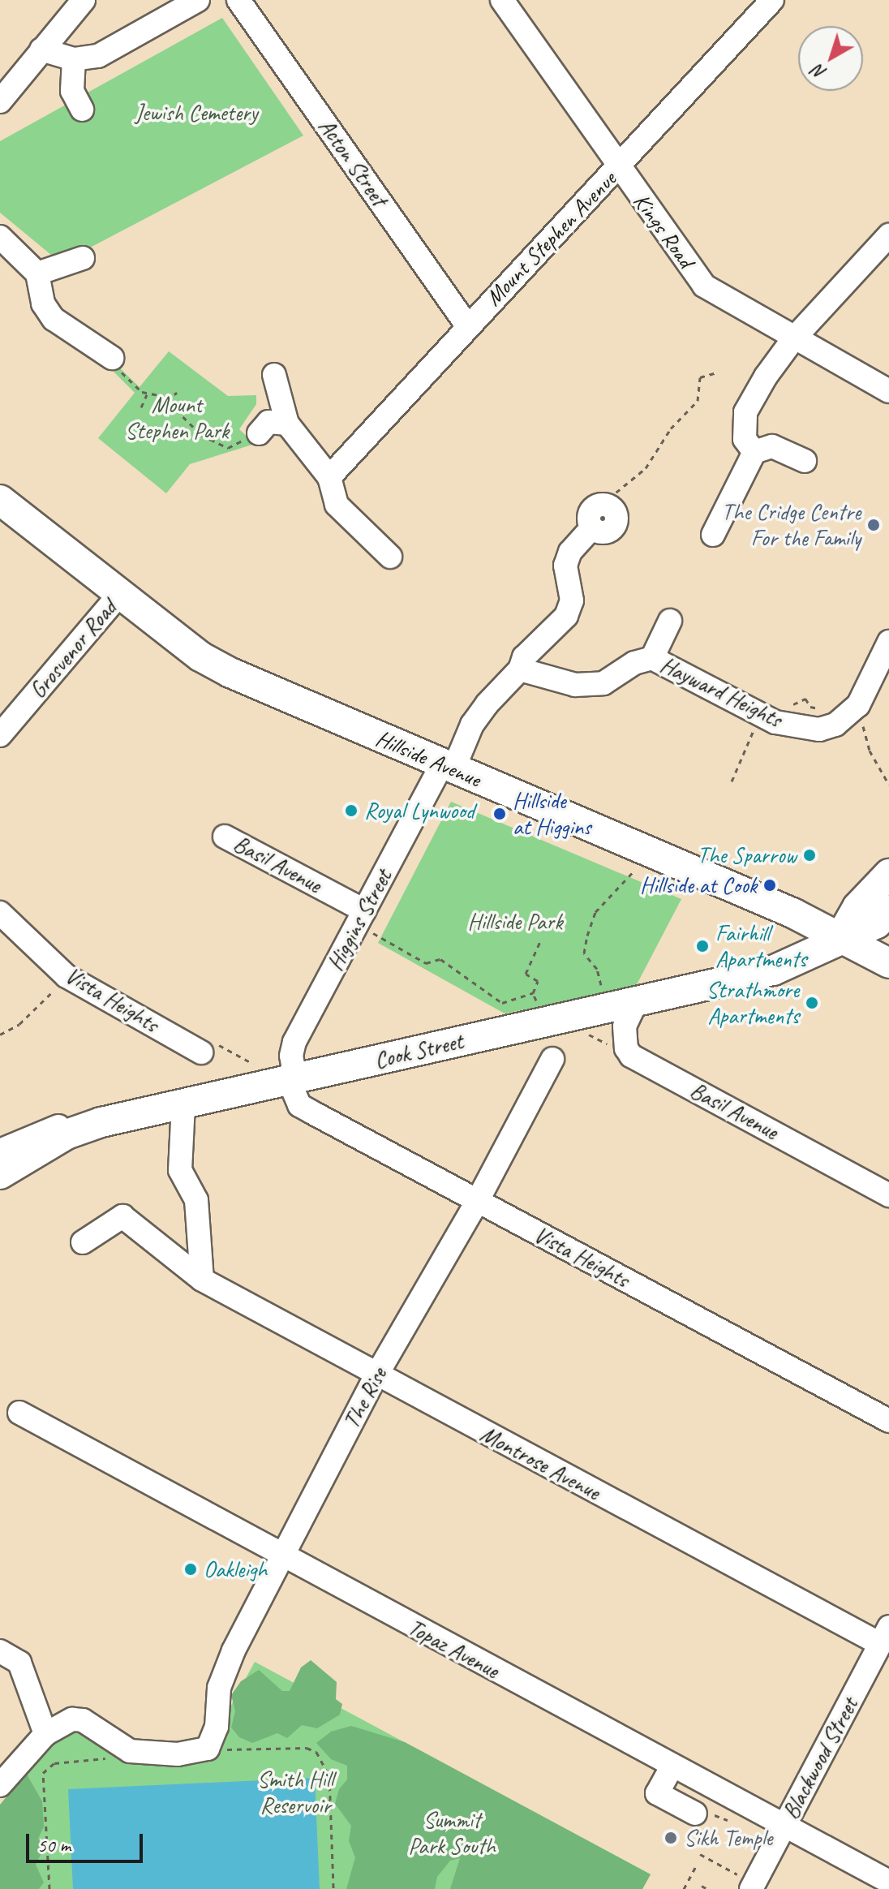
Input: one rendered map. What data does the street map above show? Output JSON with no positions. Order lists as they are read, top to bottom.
{
  "streets": {
    "main road": ["Hillside Avenue", "Cook Street"],
    "street": [
      "Acton Street",
      "Kings Road",
      "Mount Stephen Avenue",
      "Grosvenor Road",
      "Hayward Heights",
      "Basil Avenue",
      "Higgins Street",
      "Vista Heights",
      "The Rise",
      "Montrose Avenue",
      "Topaz Avenue",
      "Blackwood Street"
    ]
  },
  "crossings": [
    ["Acton Street", "Mount Stephen Avenue"],
    ["Kings Road", "Mount Stephen Avenue"],
    ["Grosvenor Road", "Hillside Avenue"],
    ["Hillside Avenue", "Higgins Street"],
    ["Hillside Avenue", "Cook Street"],
    ["Basil Avenue", "Higgins Street"],
    ["Higgins Street", "Vista Heights"],
    ["Higgins Street", "Cook Street"],
    ["Vista Heights", "Cook Street"],
    ["Vista Heights", "The Rise"],
    ["The Rise", "Montrose Avenue"],
    ["The Rise", "Topaz Avenue"],
    ["Montrose Avenue", "Blackwood Street"],
    ["Topaz Avenue", "Blackwood Street"]
  ],
  "parks": [
    "Jewish Cemetery",
    "Mount Stephen Park",
    "Hillside Park",
    "Smith Hill Reservoir",
    "Summit Park South"
  ],
  "places": [
    "The Cridge Centre For the Family",
    "Royal Lynwood",
    "Hillside at Higgins",
    "The Sparrow",
    "Hillside at Cook",
    "Fairhill Apartments",
    "Strathmore Apartments",
    "Oakleigh",
    "Sikh Temple"
  ],
  "scale_bar": "50 m",
  "north": "bottom left"
}
